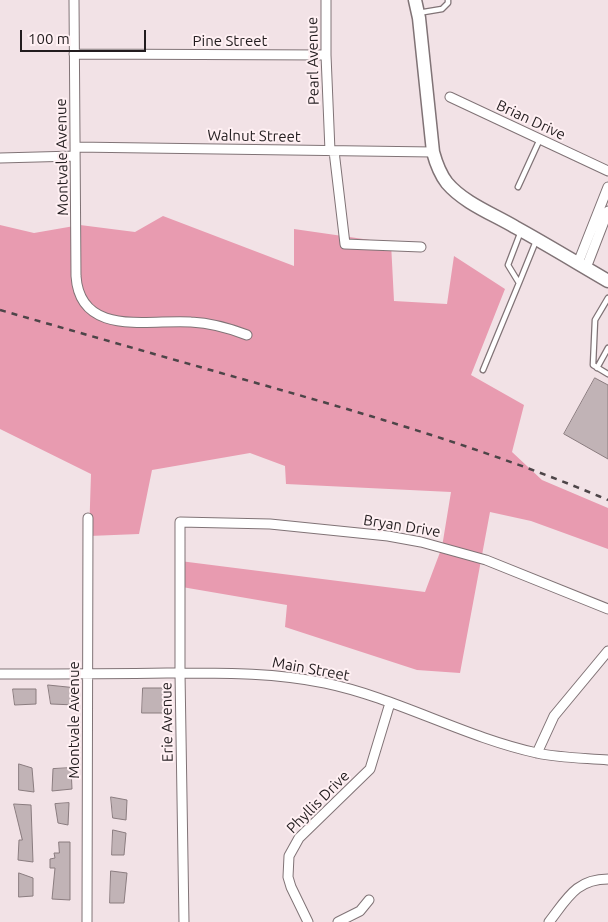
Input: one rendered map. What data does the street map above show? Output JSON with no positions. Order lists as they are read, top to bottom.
{
  "streets": {
    "street": [
      "Pine Street",
      "Pearl Avenue",
      "Brian Drive",
      "Walnut Street",
      "Montvale Avenue",
      "Bryan Drive",
      "Main Street",
      "Erie Avenue",
      "Phyllis Drive"
    ]
  },
  "crossings": [
    ["Pine Street", "Pearl Avenue"],
    ["Pine Street", "Montvale Avenue"],
    ["Pearl Avenue", "Walnut Street"],
    ["Walnut Street", "Montvale Avenue"],
    ["Montvale Avenue", "Main Street"],
    ["Bryan Drive", "Erie Avenue"],
    ["Main Street", "Erie Avenue"],
    ["Main Street", "Phyllis Drive"]
  ],
  "scale_bar": "100 m"
}
